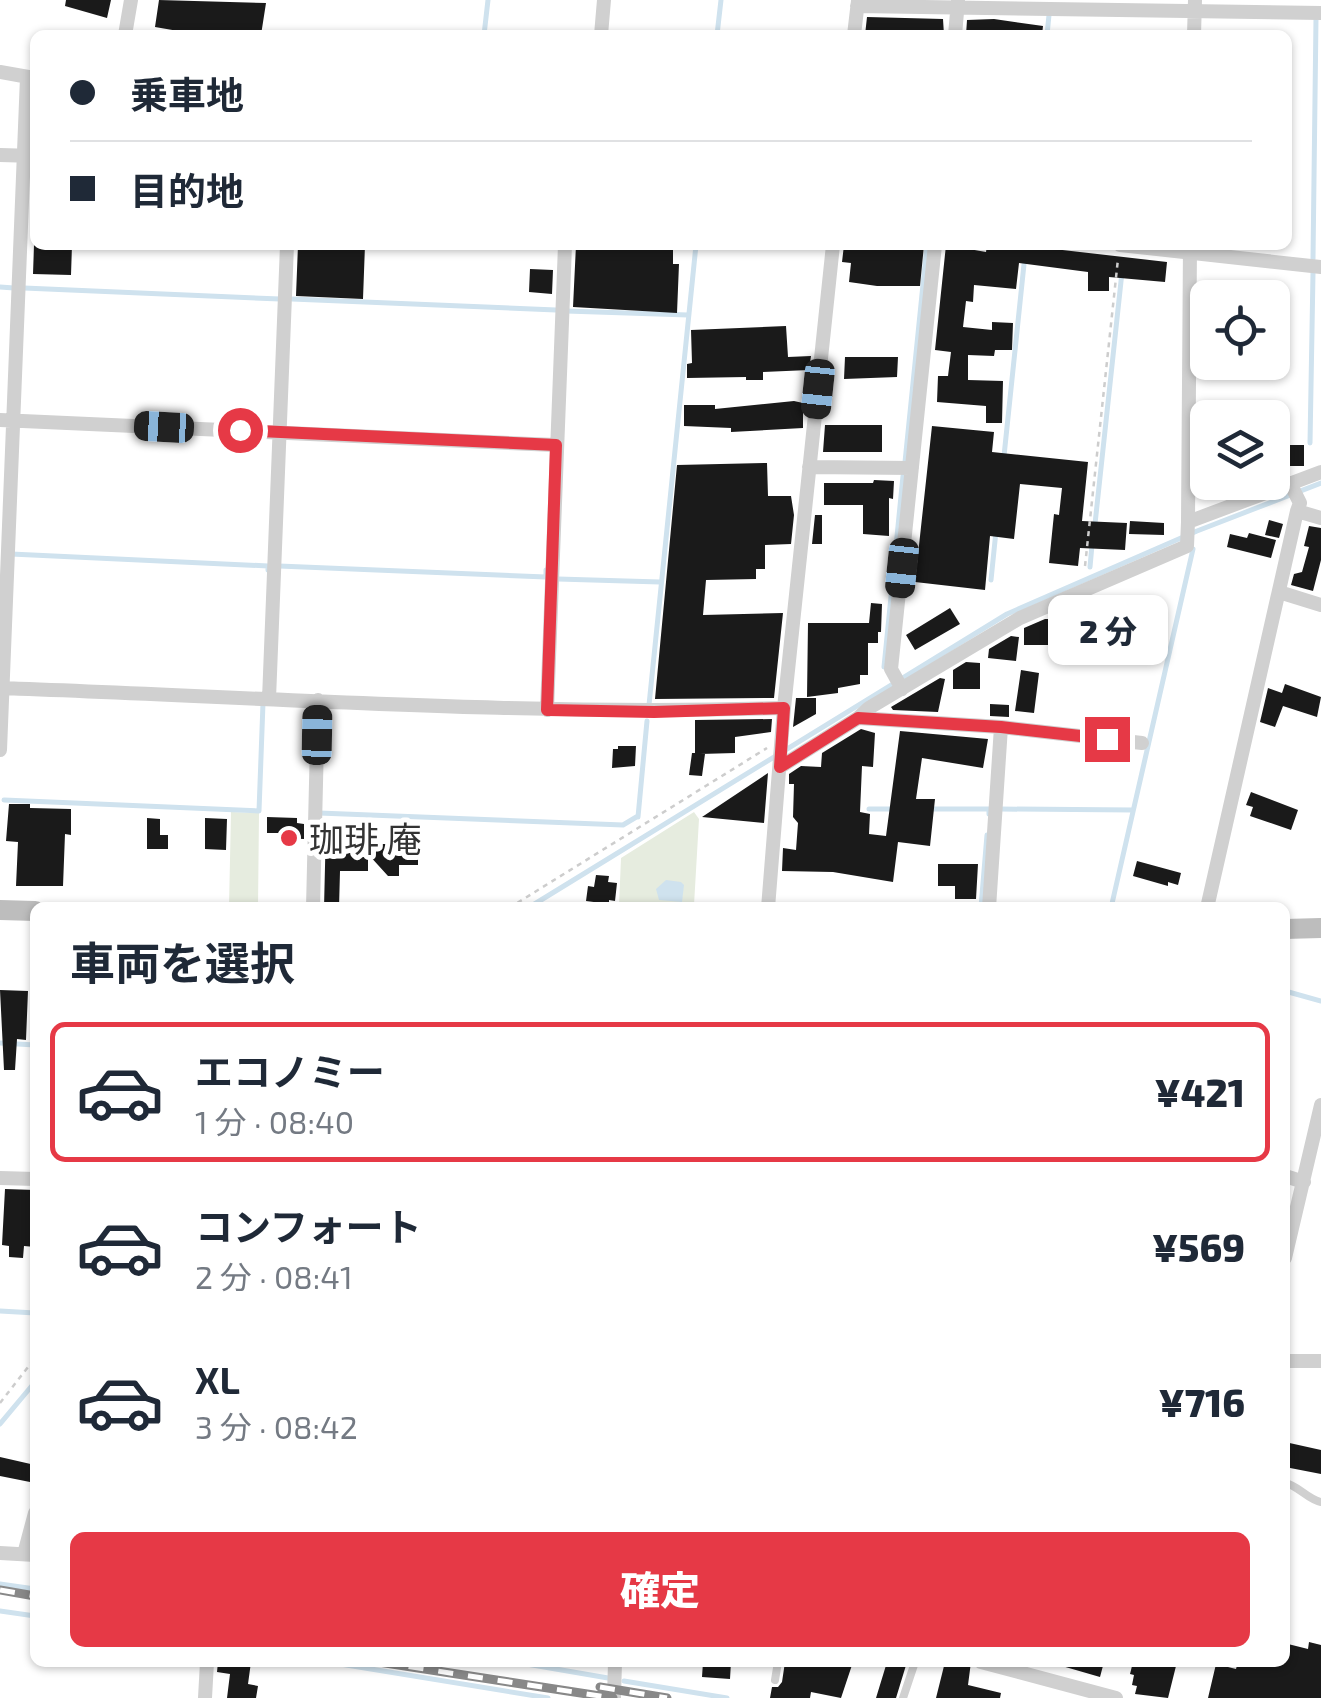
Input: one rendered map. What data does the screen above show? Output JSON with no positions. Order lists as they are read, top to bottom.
{
  "places": ["珈琲 庵"],
  "page": {
    "banner": ["乗車地", "目的地"],
    "bubble": "2 分",
    "heading": "車両を選択",
    "list": [
      {
        "name": "エコノミー",
        "note": "1 分 · 08:40",
        "value": "¥421"
      },
      {
        "name": "コンフォート",
        "note": "2 分 · 08:41",
        "value": "¥569"
      },
      {
        "name": "XL",
        "note": "3 分 · 08:42",
        "value": "¥716"
      }
    ],
    "buttons": "確定"
  }
}
